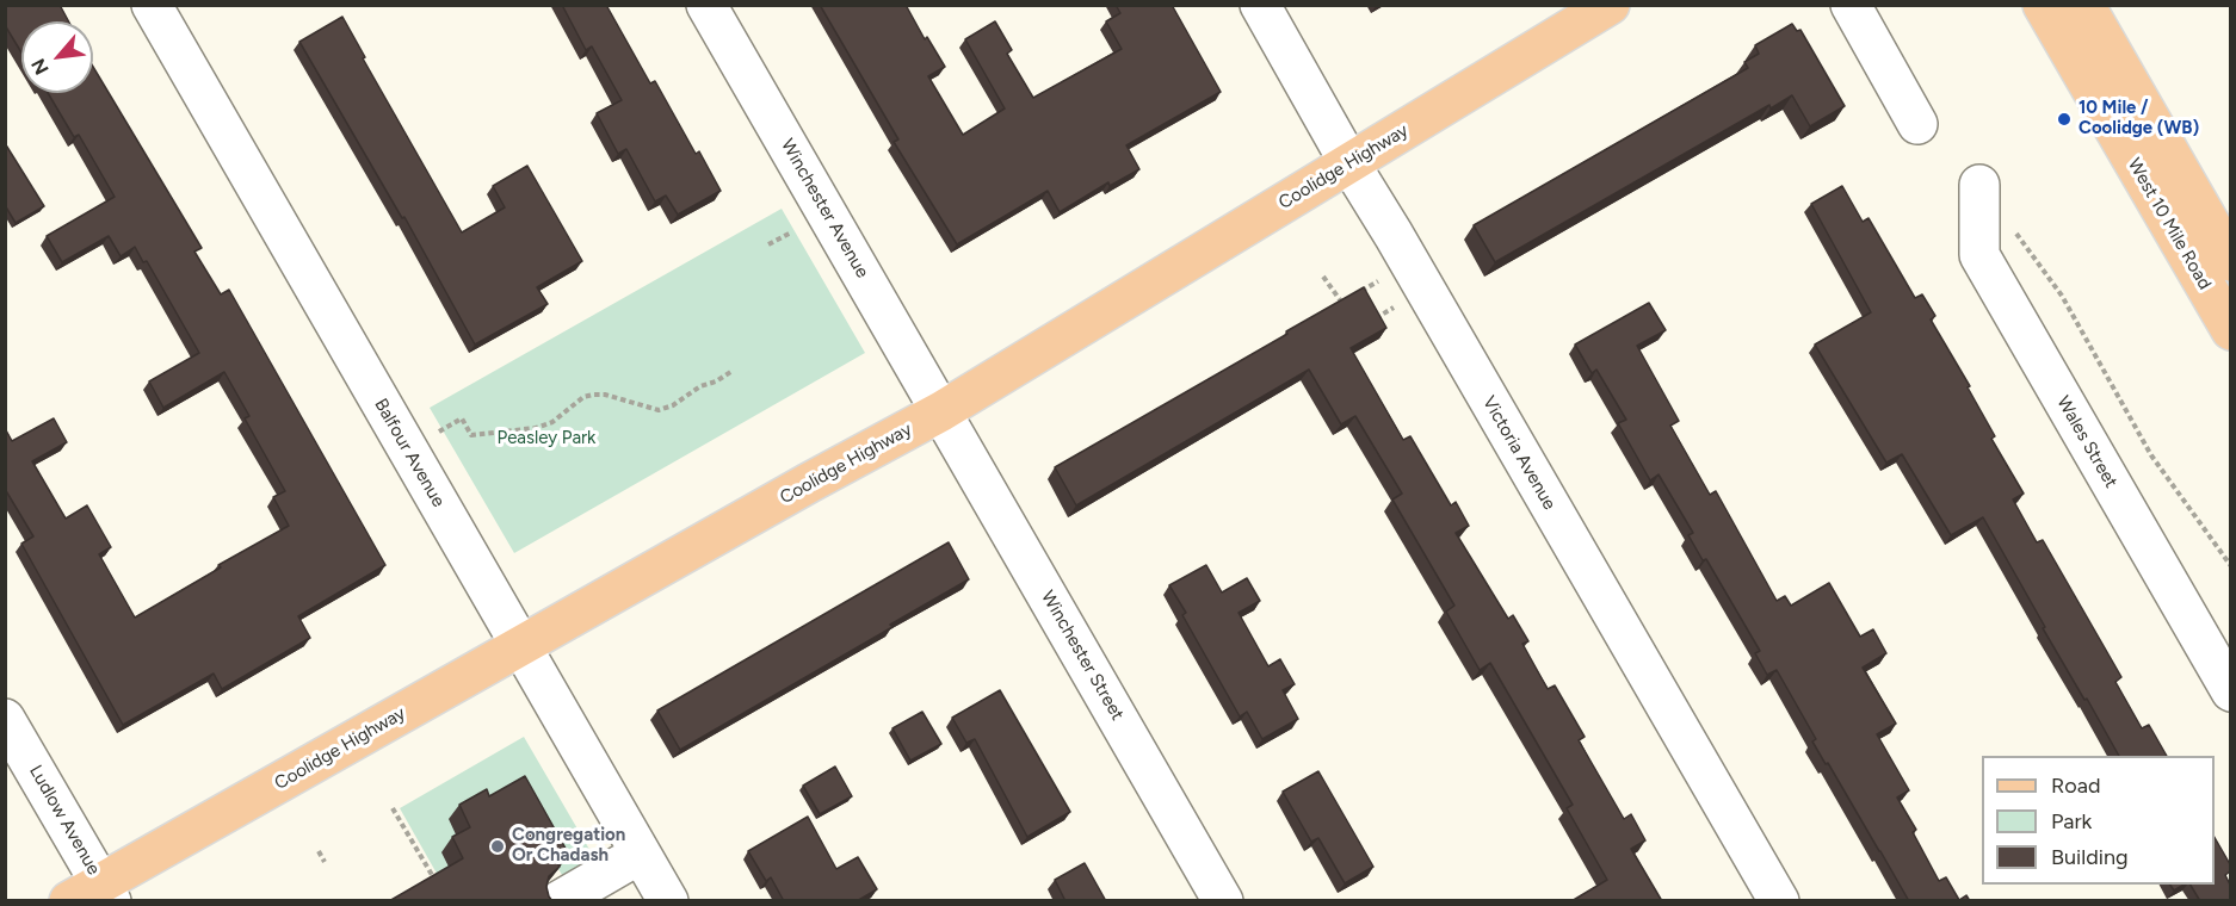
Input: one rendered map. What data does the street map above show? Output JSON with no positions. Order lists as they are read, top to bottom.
{
  "streets": {
    "main road": ["Coolidge Highway", "West 10 Mile Road"],
    "street": [
      "Winchester Avenue",
      "Wales Street",
      "Balfour Avenue",
      "Victoria Avenue",
      "Winchester Street",
      "Ludlow Avenue"
    ]
  },
  "crossings": [
    ["Coolidge Highway", "Winchester Avenue"],
    ["Coolidge Highway", "Balfour Avenue"],
    ["Coolidge Highway", "Victoria Avenue"],
    ["Coolidge Highway", "Winchester Street"],
    ["Coolidge Highway", "Ludlow Avenue"],
    ["Winchester Avenue", "Winchester Street"]
  ],
  "parks": ["Peasley Park"],
  "places": ["10 Mile / Coolidge (WB)", "Congregation Or Chadash"],
  "legend": ["Road", "Park", "Building"],
  "north": "bottom left"
}
